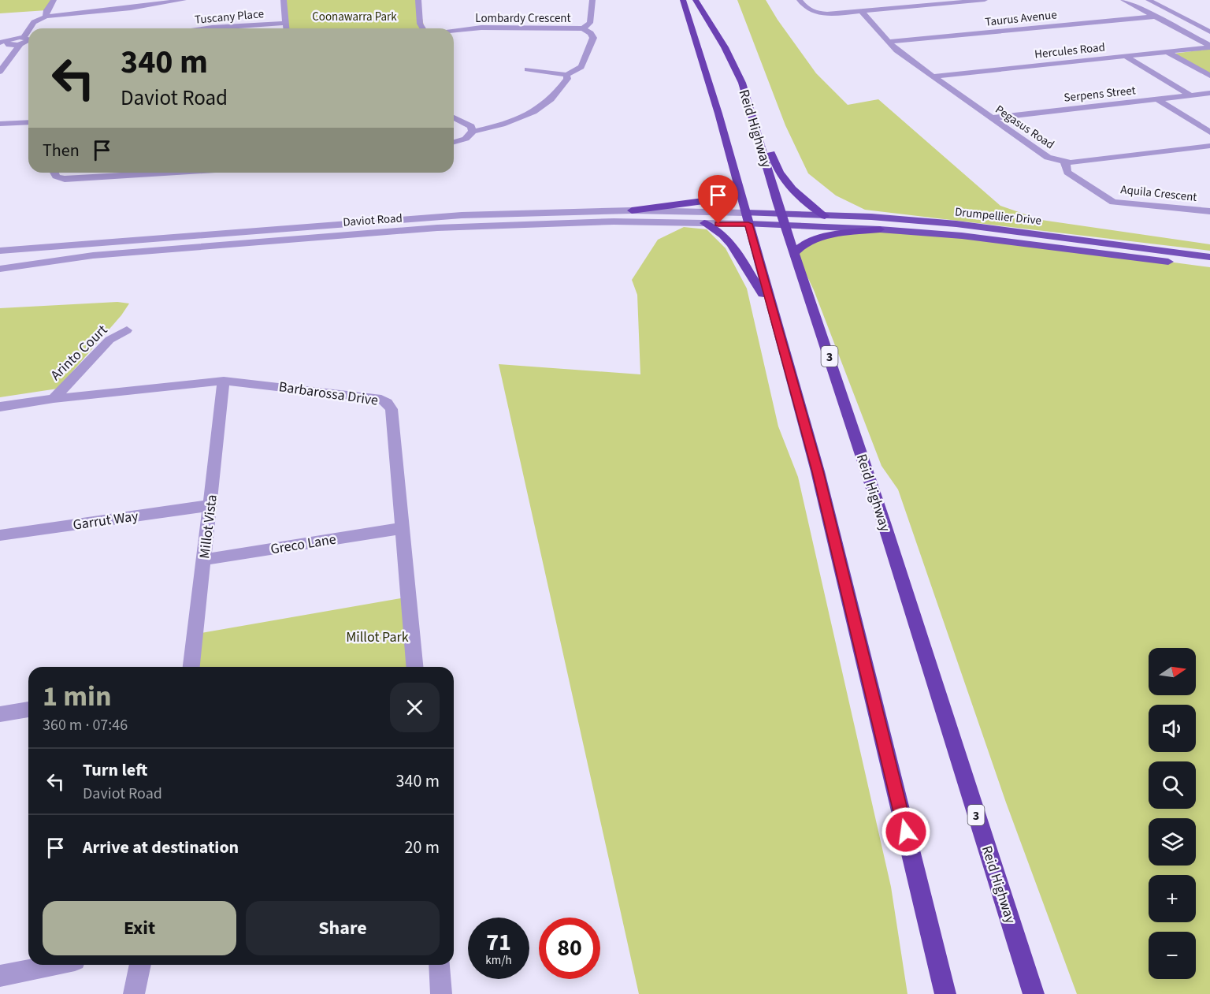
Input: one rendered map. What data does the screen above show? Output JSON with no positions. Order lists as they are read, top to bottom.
{
  "streets": {
    "highway": ["Reid Highway", "3"],
    "main road": ["Drumpellier Drive"],
    "street": [
      "Tuscany Place",
      "Lombardy Crescent",
      "Taurus Avenue",
      "Hercules Road",
      "Serpens Street",
      "Pegasus Road",
      "Aquila Crescent",
      "Daviot Road",
      "Arinto Court",
      "Barbarossa Drive",
      "Garrut Way",
      "Millot Vista",
      "Greco Lane"
    ]
  },
  "crossings": [
    ["Taurus Avenue", "Pegasus Road"],
    ["Hercules Road", "Pegasus Road"],
    ["Serpens Street", "Pegasus Road"],
    ["Pegasus Road", "Aquila Crescent"],
    ["Reid Highway", "Drumpellier Drive"],
    ["Arinto Court", "Barbarossa Drive"],
    ["Barbarossa Drive", "Millot Vista"],
    ["Barbarossa Drive", "Greco Lane"],
    ["Garrut Way", "Millot Vista"],
    ["Millot Vista", "Greco Lane"]
  ],
  "parks": ["Coonawarra Park", "Millot Park"],
  "north": "right",
  "page": {
    "turn": ["340 m", "Daviot Road"],
    "then": "Then",
    "map_buttons": ["+", "−"],
    "heading": ["1 min", "360 m · 07:46"],
    "list": [
      {
        "name": "Turn left",
        "note": "Daviot Road",
        "value": "340 m"
      },
      {
        "name": "Arrive at destination",
        "value": "20 m"
      }
    ],
    "buttons": ["Exit", "Share"],
    "speed": "71 km/h",
    "limit": "80"
  }
}
